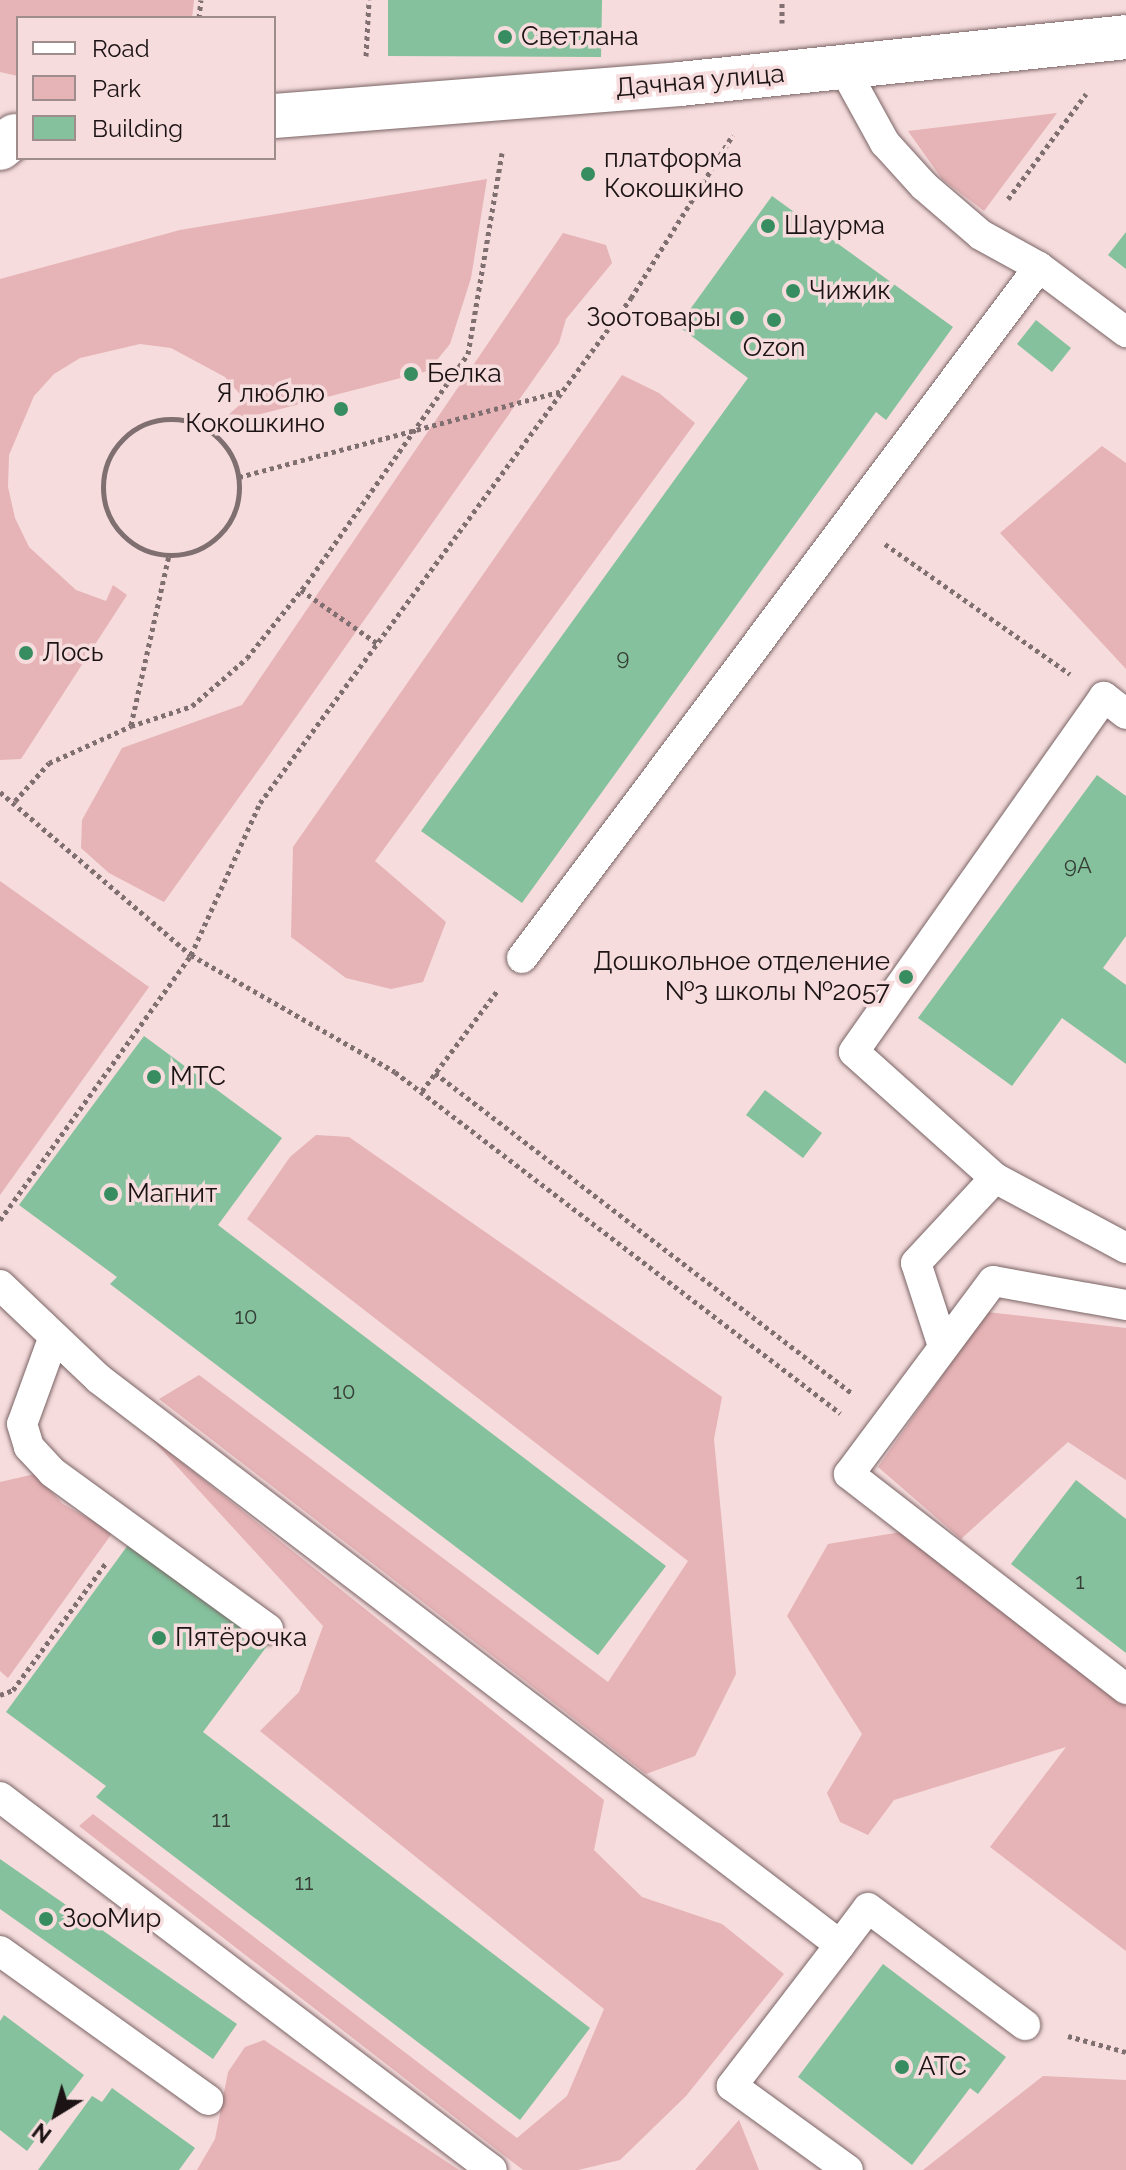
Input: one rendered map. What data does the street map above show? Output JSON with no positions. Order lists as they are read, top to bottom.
{
  "streets": {
    "street": ["Дачная улица"]
  },
  "places": [
    "Светлана",
    "платформа Кокошкино",
    "Шаурма",
    "Чижик",
    "Зоотовары",
    "Ozon",
    "Белка",
    "Я люблю Кокошкино",
    "Лось",
    "Дошкольное отделение №3 школы №2057",
    "МТС",
    "Магнит",
    "Пятёрочка",
    "ЗооМир",
    "АТС"
  ],
  "house_numbers": [
    "9",
    "9А",
    "10",
    "10",
    "1",
    "11",
    "11"
  ],
  "legend": ["Road", "Park", "Building"],
  "north": "bottom left"
}
